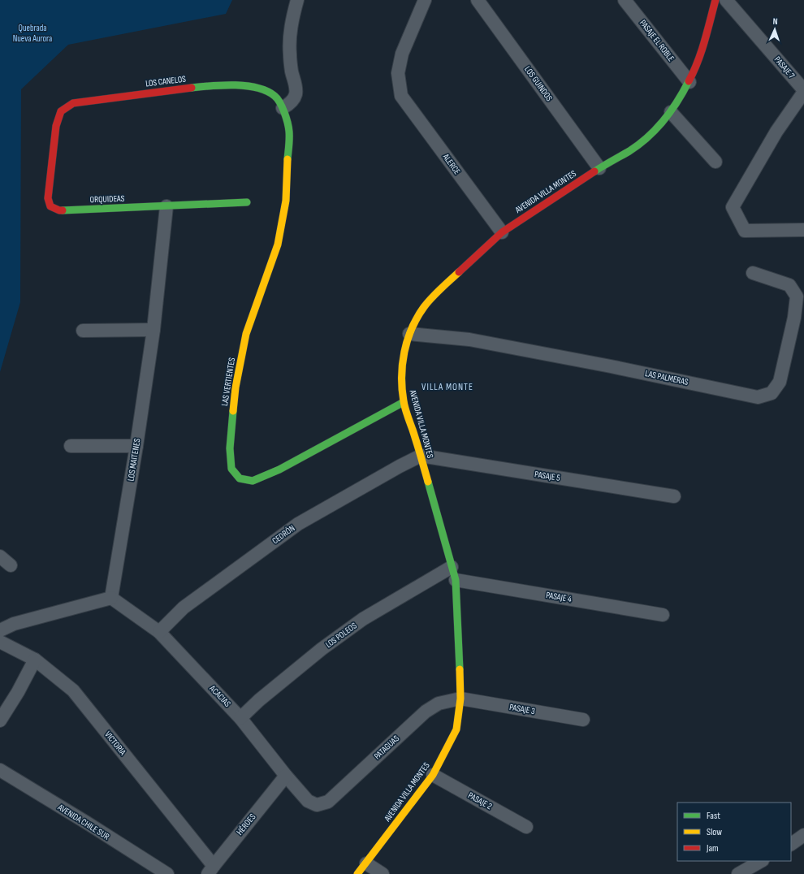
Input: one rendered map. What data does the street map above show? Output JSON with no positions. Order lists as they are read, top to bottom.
{
  "streets": {
    "street": [
      "PASAJE EL ROBLE",
      "PASAJE 7",
      "LOS CANELOS",
      "LOS GUINDOS",
      "ALERCE",
      "AVENIDA VILLA MONTES",
      "ORQUIDEAS",
      "LAS PALMERAS",
      "LAS VERTIENTES",
      "LOS MAITENES",
      "PASAJE 5",
      "CEDRÓN",
      "PASAJE 4",
      "LOS POLEOS",
      "ACACIAS",
      "PASAJE 3",
      "VICTORIA",
      "PATAGUAS",
      "PASAJE 2",
      "AVENIDA CHILE SUR",
      "HÉROES"
    ]
  },
  "crossings": [
    ["PASAJE EL ROBLE", "AVENIDA VILLA MONTES"],
    ["LOS CANELOS", "ORQUIDEAS"],
    ["LOS CANELOS", "LAS VERTIENTES"],
    ["LOS GUINDOS", "AVENIDA VILLA MONTES"],
    ["ALERCE", "AVENIDA VILLA MONTES"],
    ["AVENIDA VILLA MONTES", "LAS PALMERAS"],
    ["AVENIDA VILLA MONTES", "LAS VERTIENTES"],
    ["AVENIDA VILLA MONTES", "PASAJE 5"],
    ["AVENIDA VILLA MONTES", "CEDRÓN"],
    ["AVENIDA VILLA MONTES", "PASAJE 4"],
    ["AVENIDA VILLA MONTES", "LOS POLEOS"],
    ["AVENIDA VILLA MONTES", "PASAJE 3"],
    ["AVENIDA VILLA MONTES", "PATAGUAS"],
    ["AVENIDA VILLA MONTES", "PASAJE 2"],
    ["ORQUIDEAS", "LOS MAITENES"],
    ["LOS MAITENES", "ACACIAS"],
    ["PASAJE 5", "CEDRÓN"],
    ["CEDRÓN", "ACACIAS"],
    ["LOS POLEOS", "ACACIAS"],
    ["ACACIAS", "PATAGUAS"],
    ["ACACIAS", "HÉROES"],
    ["PASAJE 3", "PATAGUAS"],
    ["VICTORIA", "HÉROES"]
  ],
  "districts": ["VILLA MONTE"],
  "parks": ["Quebrada Nueva Aurora"],
  "legend": ["Fast", "Slow", "Jam"],
  "north": "top"
}
